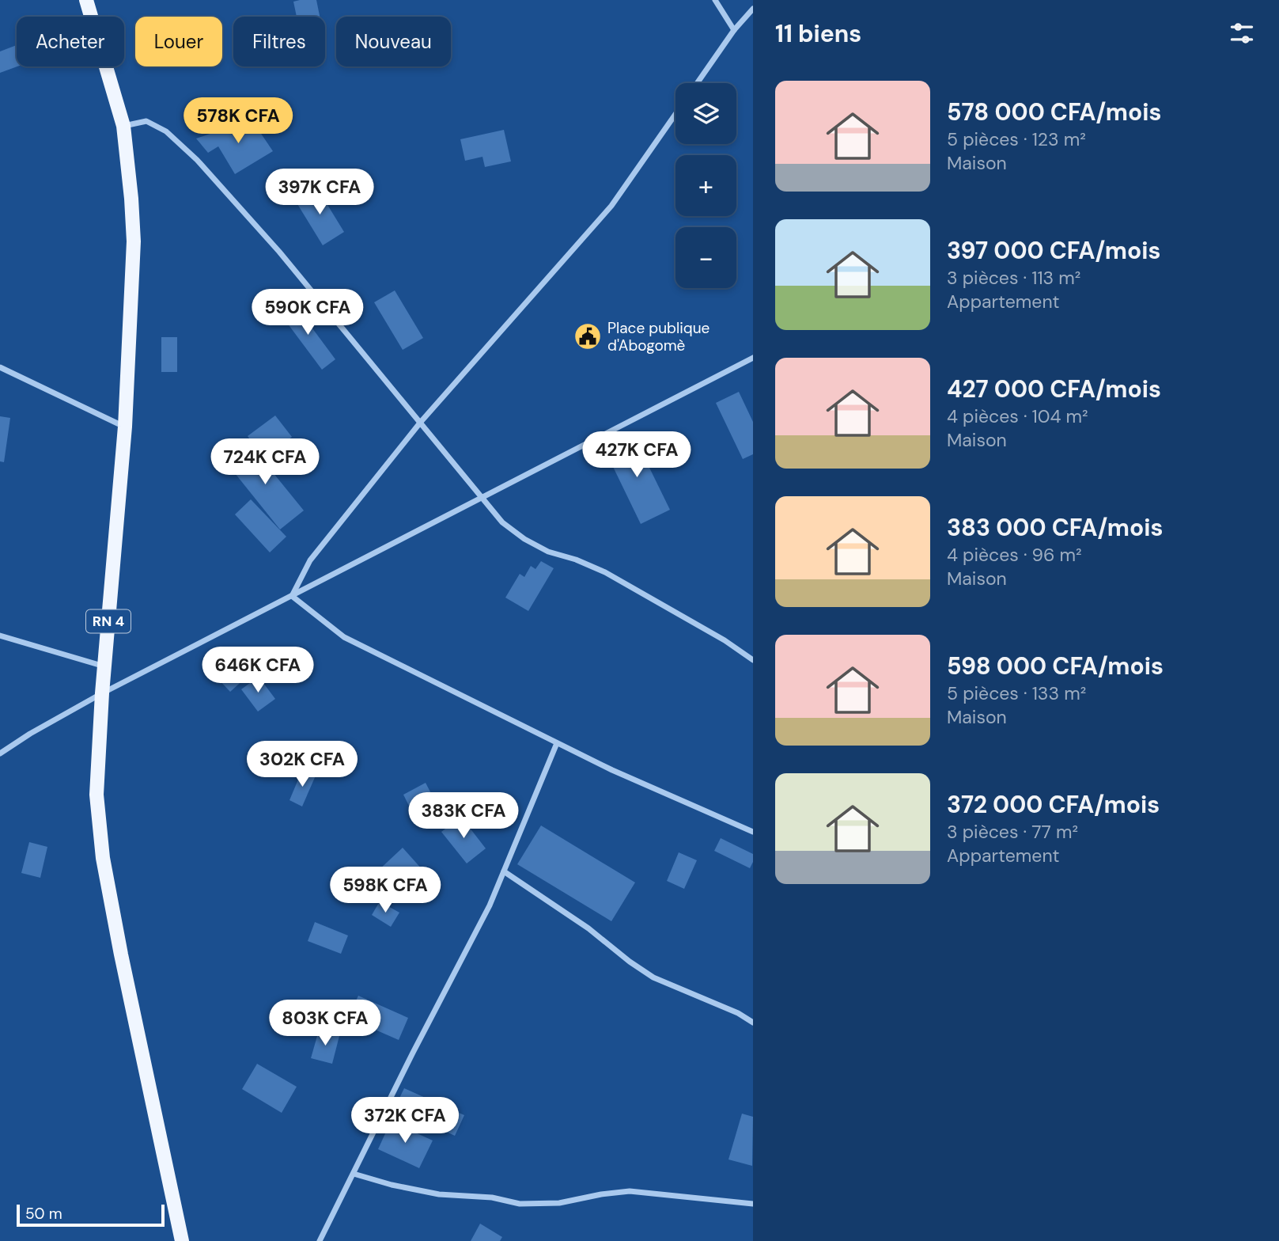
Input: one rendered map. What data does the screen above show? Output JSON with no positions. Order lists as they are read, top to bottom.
{
  "streets": {
    "main road": ["RN 4"]
  },
  "places": {
    "public building": ["Place publique d'Abogomè"]
  },
  "scale_bar": "50 m",
  "page": {
    "heading": "11 biens",
    "chip": [
      "Acheter",
      "Louer",
      "Filtres",
      "Nouveau"
    ],
    "list": [
      {
        "name": "578 000 CFA/mois",
        "note": "5 pièces · 123 m² · Maison"
      },
      {
        "name": "397 000 CFA/mois",
        "note": "3 pièces · 113 m² · Appartement"
      },
      {
        "name": "427 000 CFA/mois",
        "note": "4 pièces · 104 m² · Maison"
      },
      {
        "name": "383 000 CFA/mois",
        "note": "4 pièces · 96 m² · Maison"
      },
      {
        "name": "598 000 CFA/mois",
        "note": "5 pièces · 133 m² · Maison"
      },
      {
        "name": "372 000 CFA/mois",
        "note": "3 pièces · 77 m² · Appartement"
      }
    ],
    "map_buttons": ["+", "−"],
    "price": [
      "578K CFA",
      "397K CFA",
      "590K CFA",
      "427K CFA",
      "724K CFA",
      "646K CFA",
      "302K CFA",
      "383K CFA",
      "598K CFA",
      "803K CFA",
      "372K CFA"
    ],
    "scale": "50 m"
  }
}
